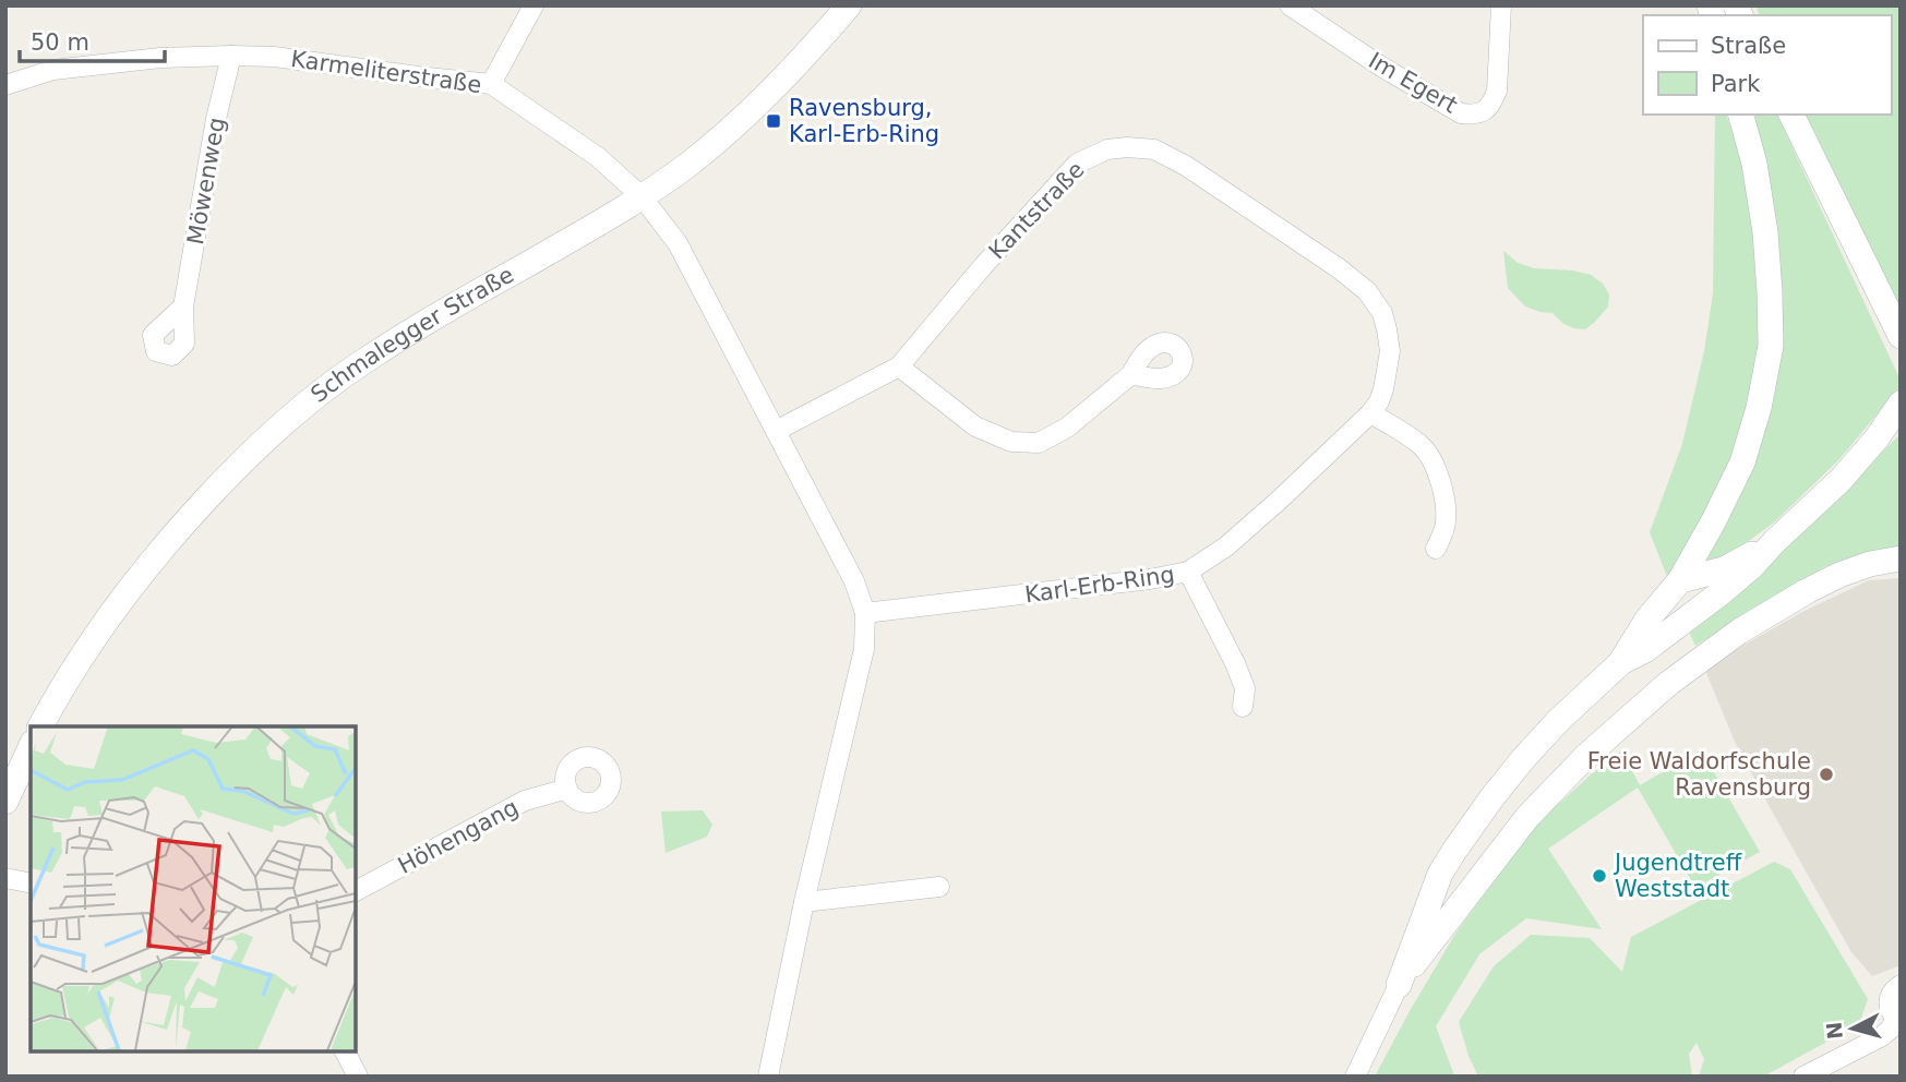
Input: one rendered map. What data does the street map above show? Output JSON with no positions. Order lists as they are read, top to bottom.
{
  "streets": {
    "street": [
      "Karmeliterstraße",
      "Im Egert",
      "Möwenweg",
      "Kantstraße",
      "Schmalegger Straße",
      "Karl-Erb-Ring",
      "Höhengang"
    ]
  },
  "crossings": [
    ["Karmeliterstraße", "Möwenweg"],
    ["Karmeliterstraße", "Schmalegger Straße"],
    ["Kantstraße", "Karl-Erb-Ring"]
  ],
  "places": {
    "transit": ["Ravensburg, Karl-Erb-Ring"],
    "other": ["Freie Waldorfschule Ravensburg", "Jugendtreff Weststadt"]
  },
  "legend": ["Straße", "Park"],
  "scale_bar": "50 m",
  "north": "left"
}
